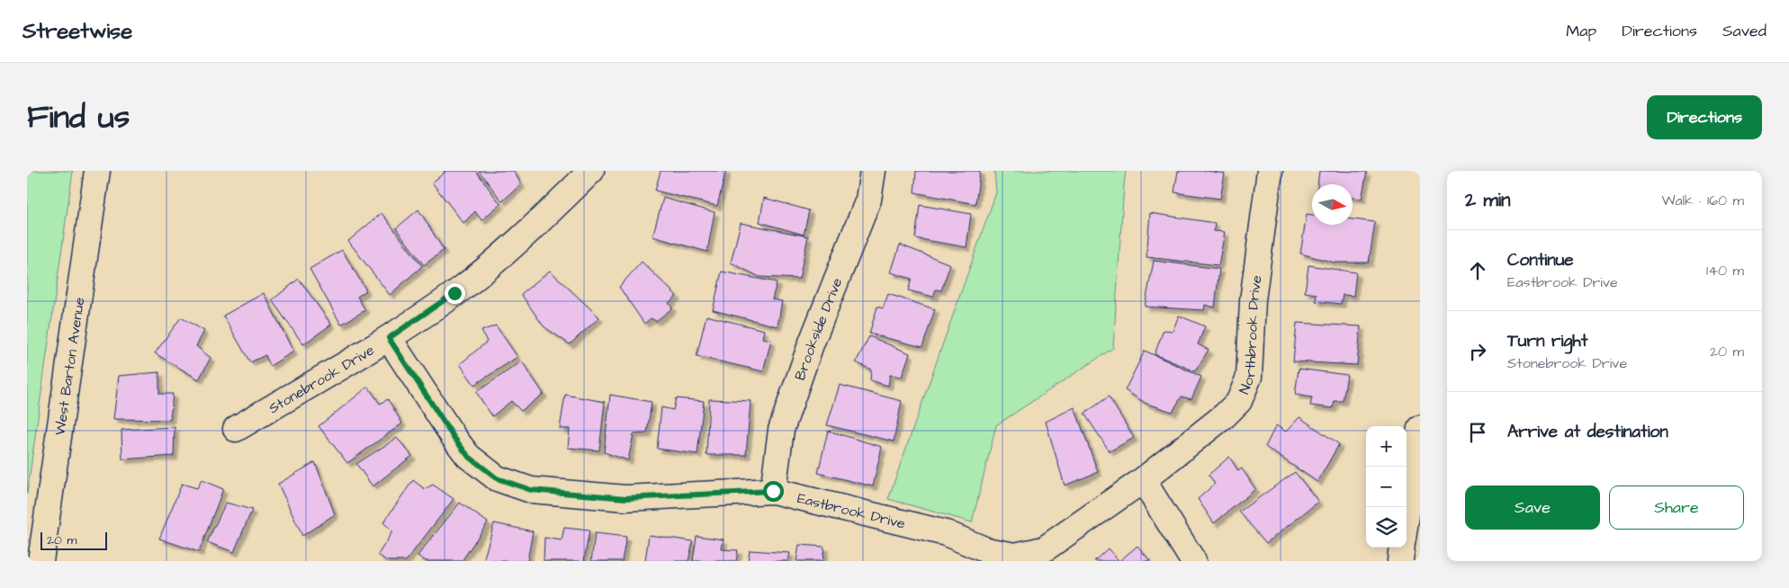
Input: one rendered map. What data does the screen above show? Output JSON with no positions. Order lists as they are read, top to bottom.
{
  "streets": {
    "street": [
      "Brookside Drive",
      "Northbrook Drive",
      "West Barton Avenue",
      "Stonebrook Drive",
      "Eastbrook Drive"
    ]
  },
  "crossings": [
    ["Brookside Drive", "Eastbrook Drive"],
    ["Northbrook Drive", "Eastbrook Drive"],
    ["Stonebrook Drive", "Eastbrook Drive"]
  ],
  "scale_bar": "20 m",
  "north": "right",
  "page": {
    "header": "Streetwise",
    "nav": ["Map", "Directions", "Saved"],
    "title": "Find us",
    "buttons": [
      "Directions",
      ["Save", "Share"]
    ],
    "heading": ["2 min", "Walk · 160 m"],
    "list": [
      ["Continue", "Eastbrook Drive", "140 m"],
      ["Turn right", "Stonebrook Drive", "20 m"],
      "Arrive at destination"
    ],
    "map_buttons": ["+", "−"],
    "scale": "20 m"
  }
}
